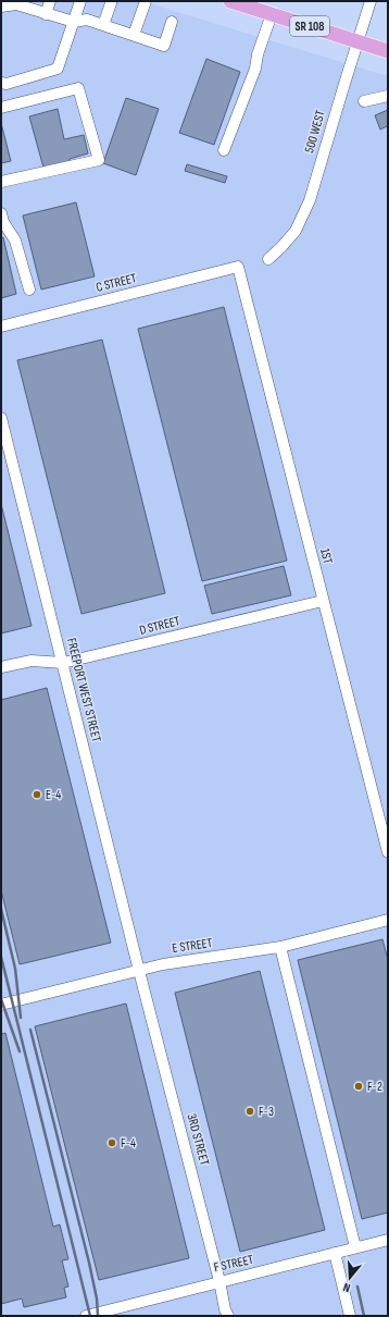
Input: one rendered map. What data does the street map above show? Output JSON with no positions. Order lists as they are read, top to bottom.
{
  "streets": {
    "main road": ["SR 108"],
    "street": [
      "500 WEST",
      "C STREET",
      "1ST",
      "D STREET",
      "FREEPORT WEST STREET",
      "E STREET",
      "3RD STREET",
      "F STREET"
    ]
  },
  "crossings": [
    ["SR 108", "500 WEST"],
    ["C STREET", "1ST"],
    ["1ST", "D STREET"],
    ["D STREET", "FREEPORT WEST STREET"],
    ["FREEPORT WEST STREET", "E STREET"],
    ["FREEPORT WEST STREET", "3RD STREET"],
    ["E STREET", "3RD STREET"],
    ["3RD STREET", "F STREET"]
  ],
  "places": [
    "E-4",
    "F-2",
    "F-3",
    "F-4"
  ],
  "north": "bottom"
}
